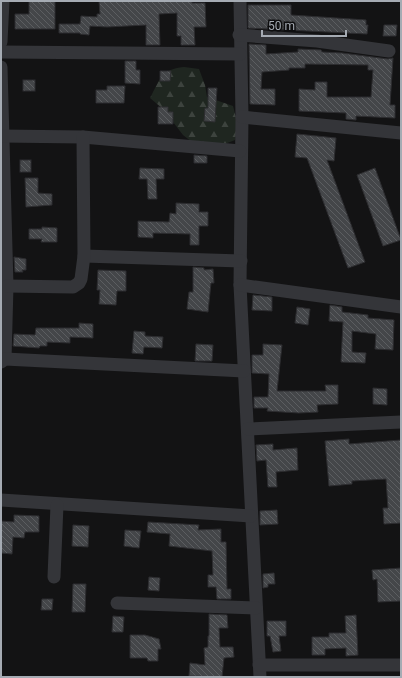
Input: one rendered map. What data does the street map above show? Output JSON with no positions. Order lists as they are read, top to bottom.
{
  "scale_bar": "50 m"
}
